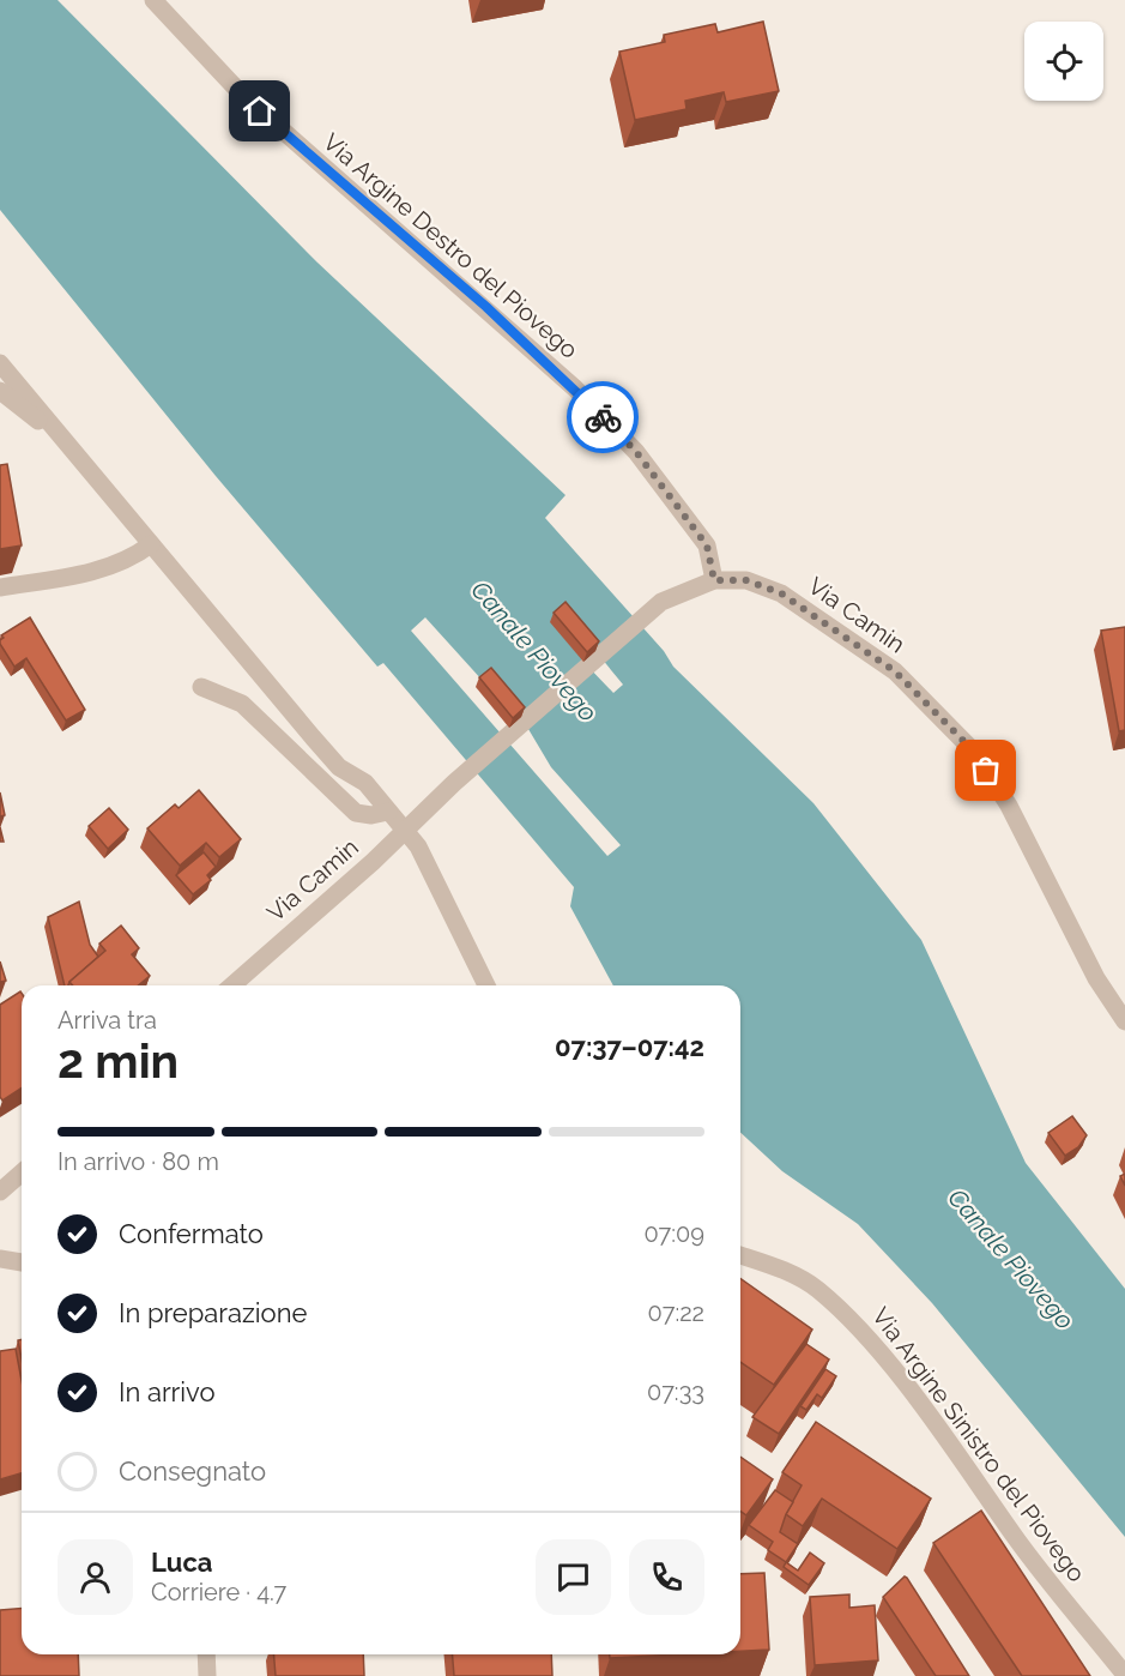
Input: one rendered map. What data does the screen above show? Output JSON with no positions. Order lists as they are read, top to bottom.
{
  "streets": {
    "street": ["Via Argine Destro del Piovego", "Via Camin", "Via Argine Sinistro del Piovego"]
  },
  "crossings": [
    ["Via Argine Destro del Piovego", "Via Camin"]
  ],
  "water": ["Canale Piovego"],
  "page": {
    "heading": ["2 min", "Arriva tra", "07:37–07:42"],
    "panel": ["Luca", "Corriere · 4.7"],
    "bar": "In arrivo · 80 m",
    "list": [
      ["Confermato", "07:09"],
      ["In preparazione", "07:22"],
      ["In arrivo", "07:33"],
      "Consegnato"
    ]
  }
}
